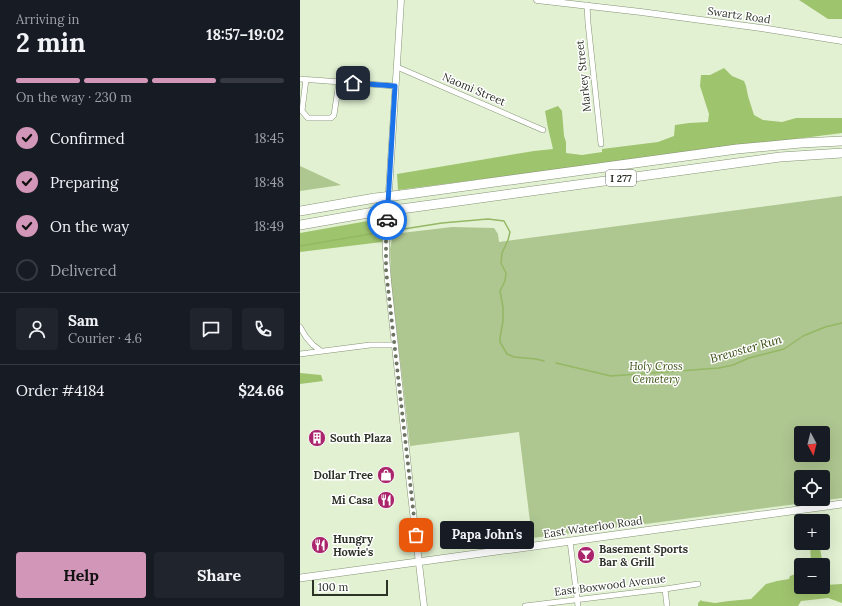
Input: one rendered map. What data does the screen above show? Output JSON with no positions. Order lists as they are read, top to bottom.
{
  "streets": {
    "highway": ["I 277"],
    "main road": ["East Waterloo Road"],
    "street": [
      "Swartz Road",
      "Markey Street",
      "Naomi Street",
      "East Boxwood Avenue"
    ]
  },
  "crossings": [
    ["Swartz Road", "Markey Street"]
  ],
  "water": ["Brewster Run"],
  "parks": ["Holy Cross Cemetery"],
  "places": {
    "building": ["South Plaza"],
    "shop": ["Dollar Tree"],
    "restaurant": ["Mi Casa", "Hungry Howie's"],
    "other": ["Papa John's"],
    "bar": ["Basement Sports Bar & Grill"]
  },
  "scale_bar": "100 m",
  "north": "bottom",
  "page": {
    "heading": ["2 min", "Arriving in", "18:57–19:02"],
    "panel": [
      "Sam",
      "Courier · 4.6",
      "Order #4184",
      "$24.66"
    ],
    "bar": "On the way · 230 m",
    "list": [
      ["Confirmed", "18:45"],
      ["Preparing", "18:48"],
      ["On the way", "18:49"],
      "Delivered"
    ],
    "map_buttons": ["+", "−"],
    "bubble": "Papa John's",
    "buttons": ["Help", "Share"],
    "scale": "100 m"
  }
}
